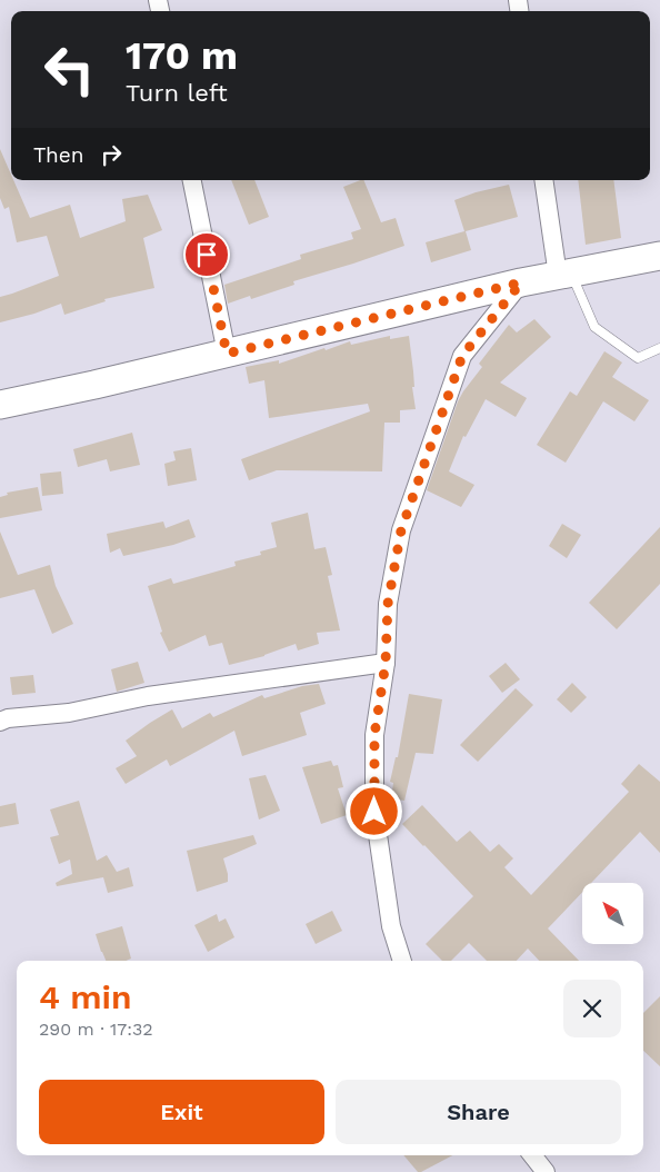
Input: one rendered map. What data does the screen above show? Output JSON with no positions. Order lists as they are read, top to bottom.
{
  "north": "top left",
  "page": {
    "turn": ["170 m", "Turn left"],
    "then": "Then",
    "heading": ["4 min", "290 m · 17:32"],
    "buttons": ["Exit", "Share"]
  }
}
